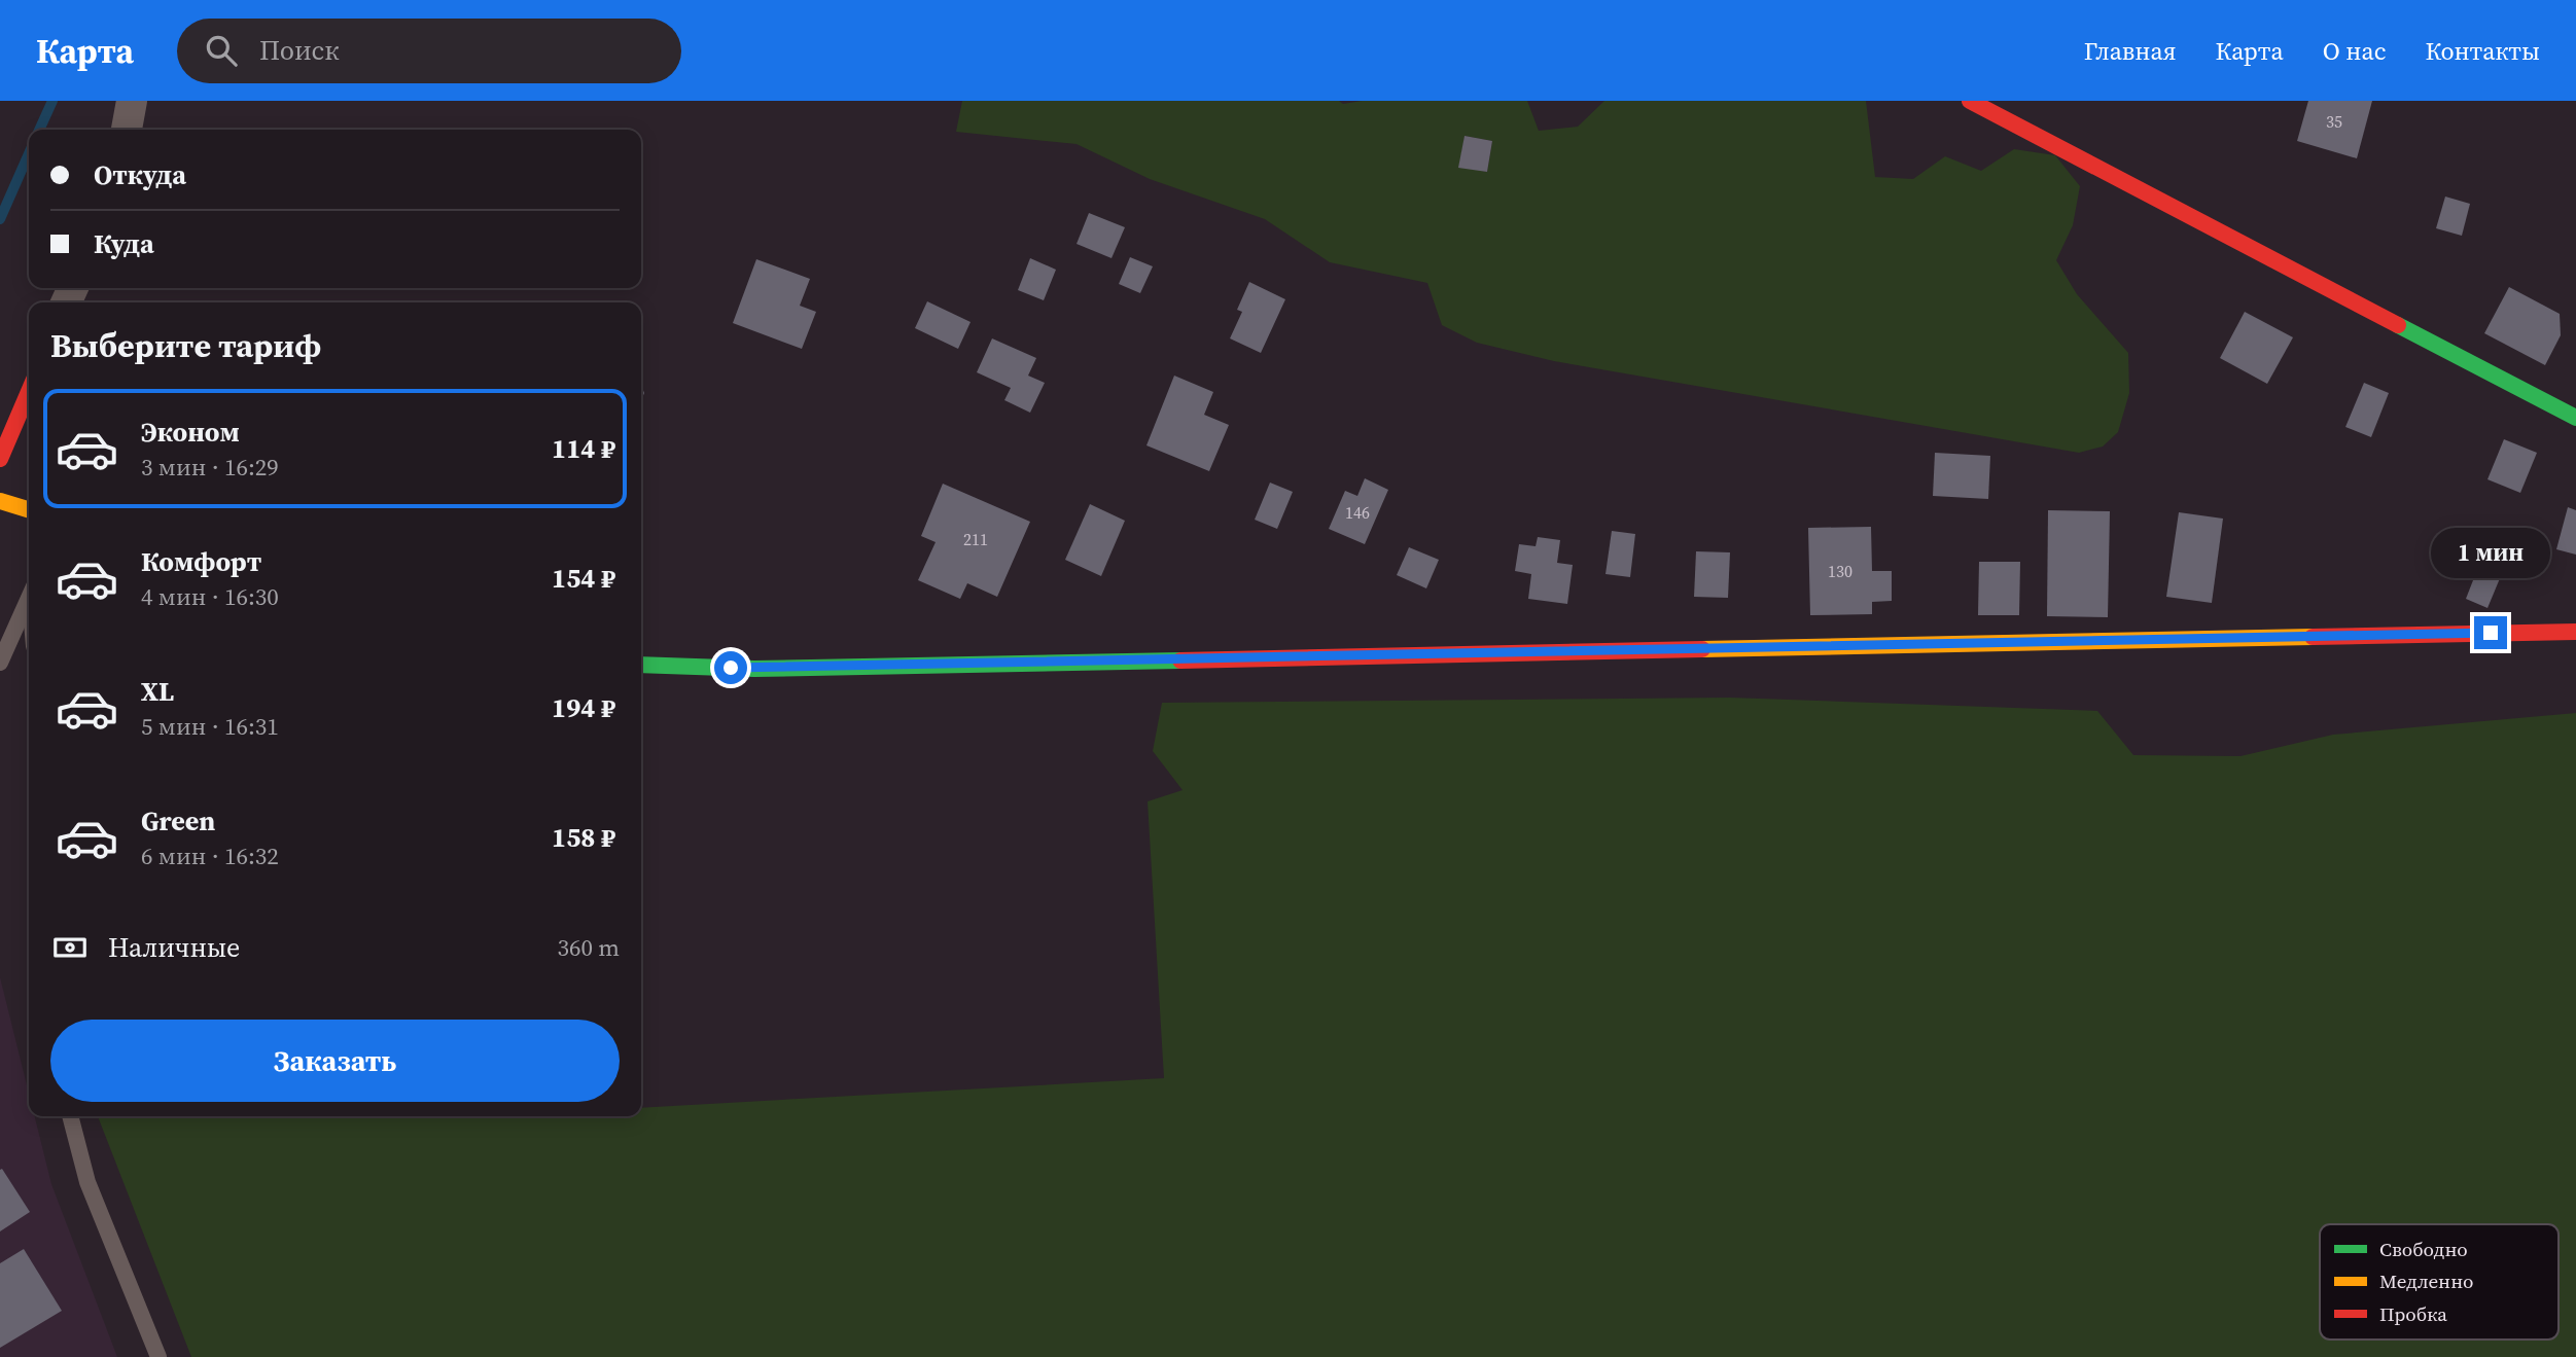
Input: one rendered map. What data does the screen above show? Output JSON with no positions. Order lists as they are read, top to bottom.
{
  "house_numbers": [
    "35",
    "146",
    "211",
    "130"
  ],
  "legend": ["Свободно", "Медленно", "Пробка"],
  "page": {
    "header": "Карта",
    "search": "Поиск",
    "nav": [
      "Главная",
      "Карта",
      "О нас",
      "Контакты"
    ],
    "banner": ["Откуда", "Куда"],
    "heading": "Выберите тариф",
    "list": [
      {
        "name": "Эконом",
        "note": "3 мин · 16:29",
        "value": "114 ₽"
      },
      {
        "name": "Комфорт",
        "note": "4 мин · 16:30",
        "value": "154 ₽"
      },
      {
        "name": "XL",
        "note": "5 мин · 16:31",
        "value": "194 ₽"
      },
      {
        "name": "Green",
        "note": "6 мин · 16:32",
        "value": "158 ₽"
      }
    ],
    "bubble": "1 мин",
    "pay": ["Наличные", "360 m"],
    "buttons": "Заказать"
  }
}
